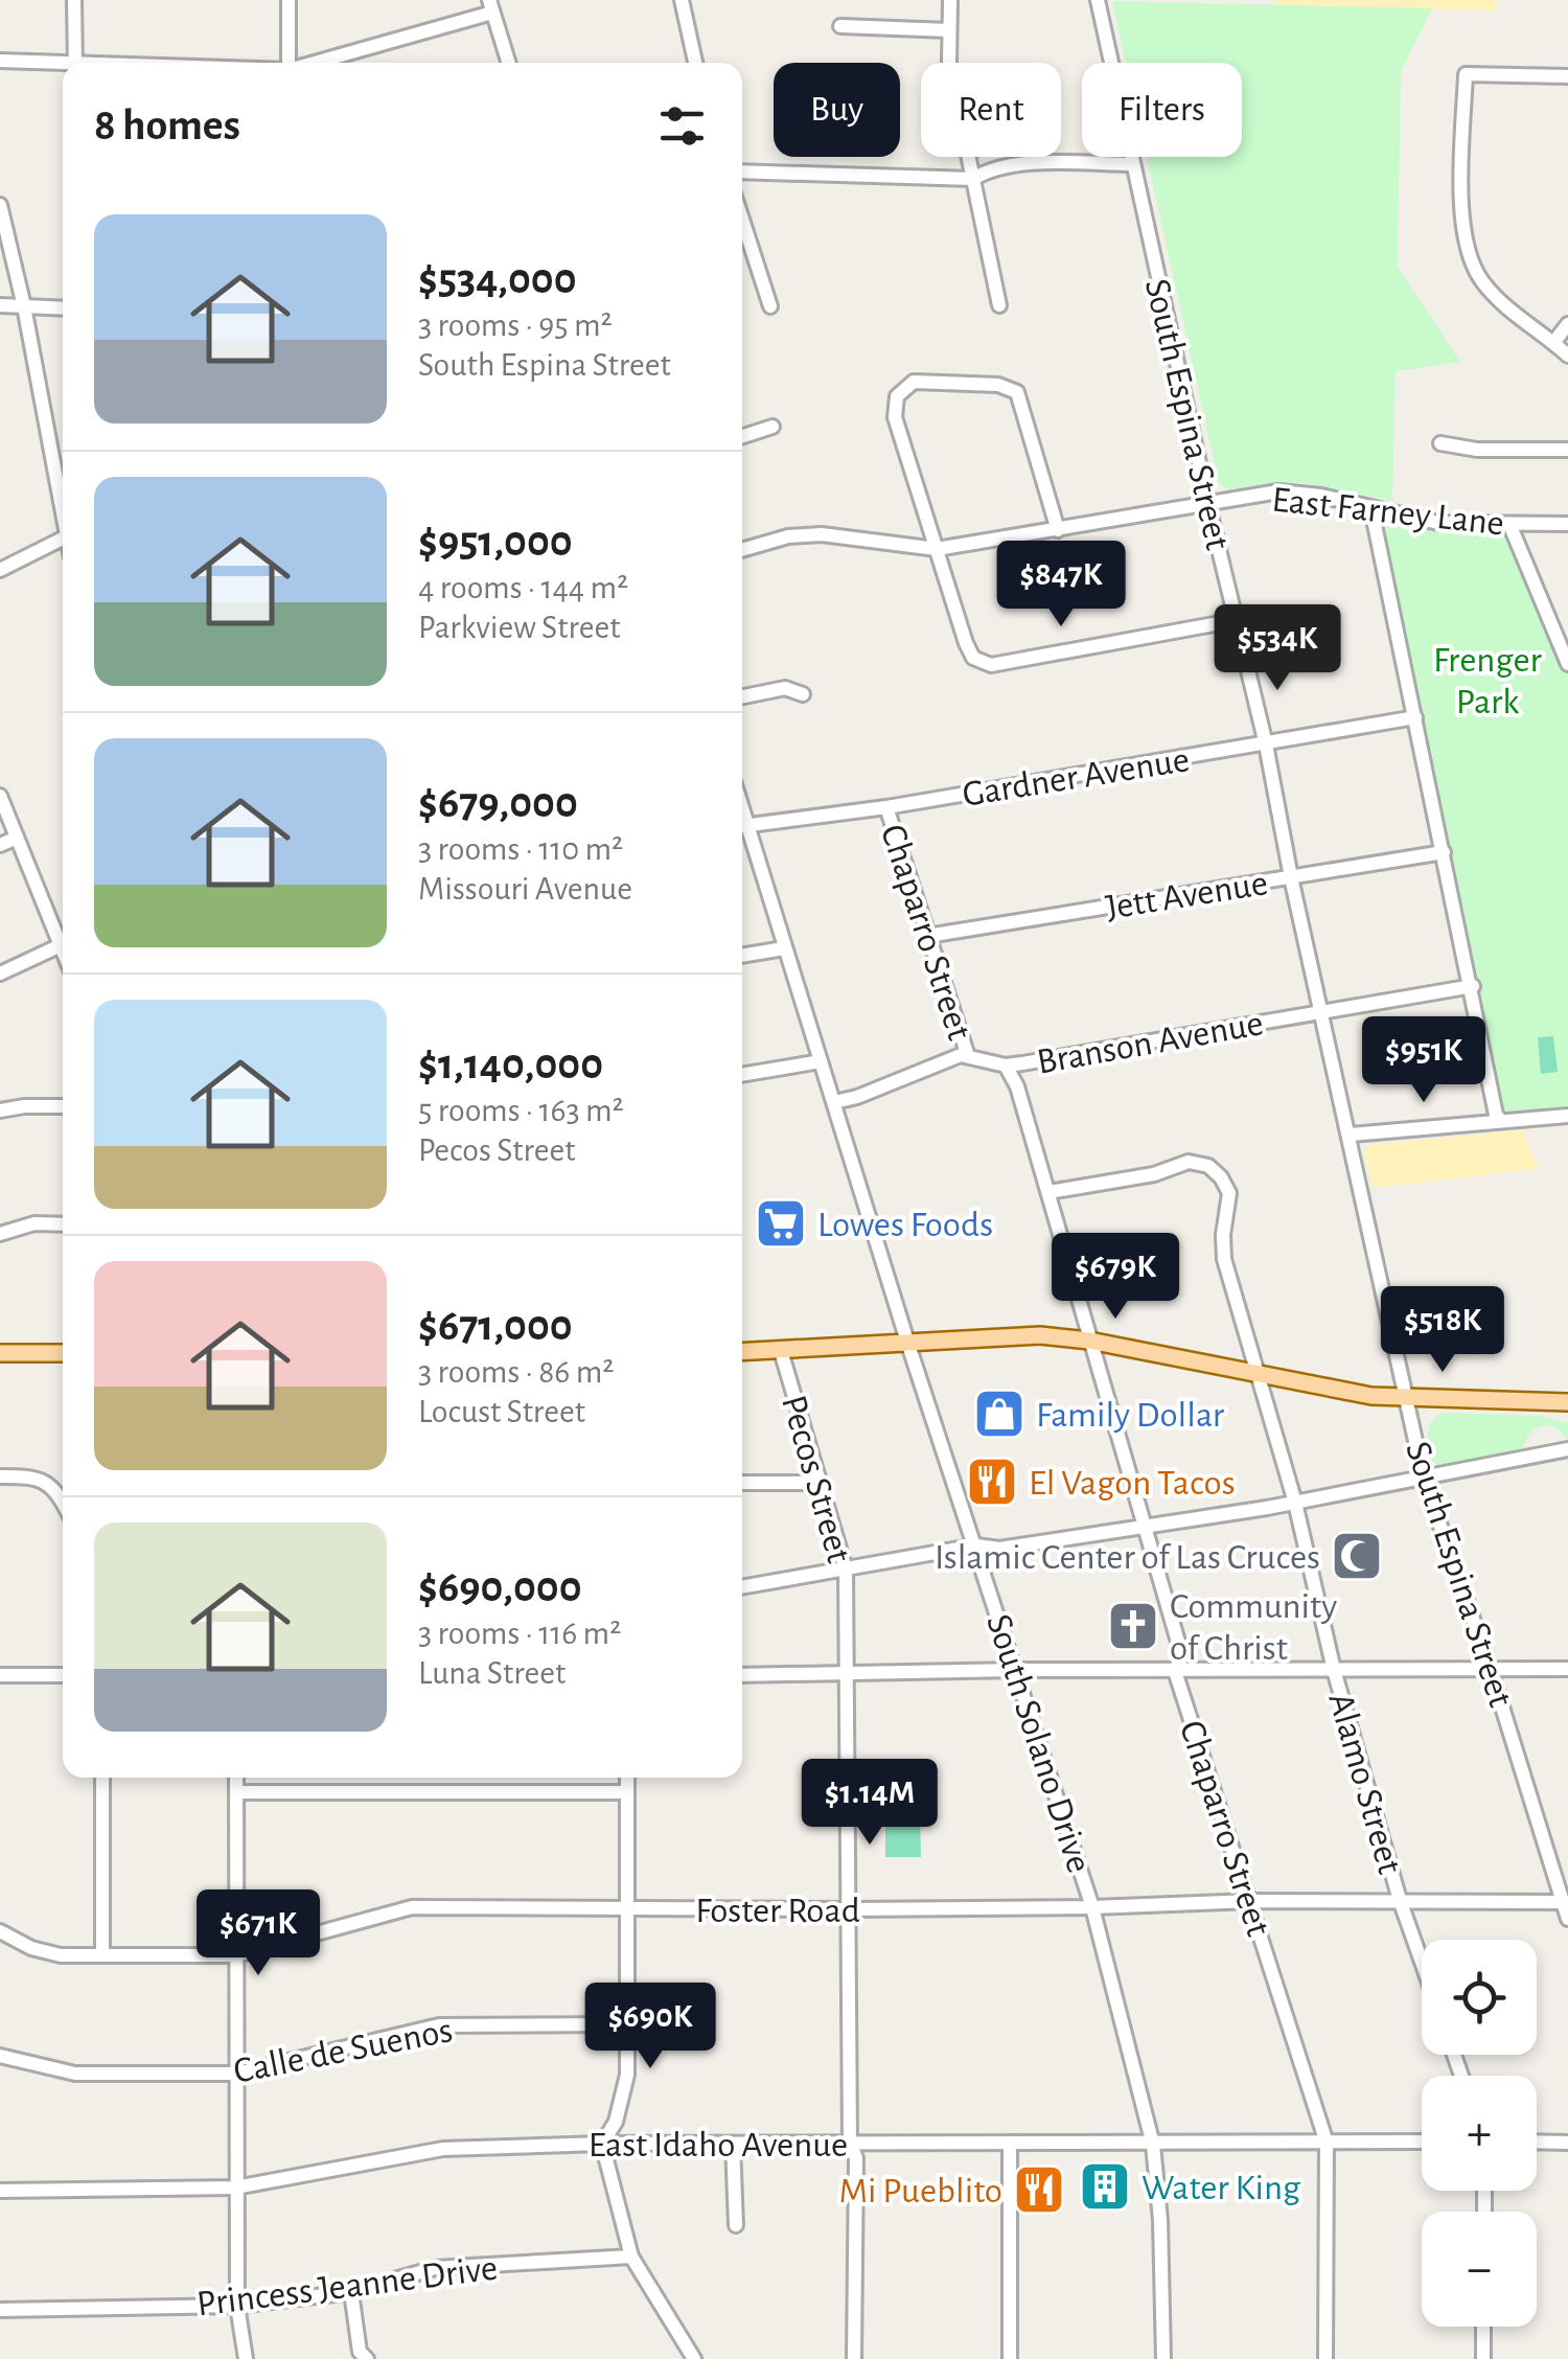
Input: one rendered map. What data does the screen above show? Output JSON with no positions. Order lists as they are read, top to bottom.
{
  "streets": {
    "street": [
      "South Espina Street",
      "East Farney Lane",
      "Gardner Avenue",
      "Jett Avenue",
      "Chaparro Street",
      "Branson Avenue",
      "Pecos Street",
      "South Solano Drive",
      "Alamo Street",
      "Foster Road",
      "Calle de Suenos",
      "East Idaho Avenue",
      "Princess Jeanne Drive"
    ]
  },
  "crossings": [
    ["South Espina Street", "East Farney Lane"],
    ["South Espina Street", "Gardner Avenue"],
    ["South Espina Street", "Jett Avenue"],
    ["South Espina Street", "Branson Avenue"],
    ["South Espina Street", "Foster Road"],
    ["Gardner Avenue", "Chaparro Street"],
    ["Gardner Avenue", "South Solano Drive"],
    ["Jett Avenue", "Chaparro Street"],
    ["Chaparro Street", "Branson Avenue"],
    ["Chaparro Street", "Alamo Street"],
    ["Chaparro Street", "Foster Road"],
    ["Chaparro Street", "East Idaho Avenue"],
    ["Pecos Street", "Foster Road"],
    ["Pecos Street", "East Idaho Avenue"],
    ["South Solano Drive", "Foster Road"],
    ["South Solano Drive", "East Idaho Avenue"],
    ["Alamo Street", "Foster Road"]
  ],
  "parks": ["Frenger Park"],
  "places": {
    "supermarket": ["Lowes Foods"],
    "shop": ["Family Dollar"],
    "restaurant": ["El Vagon Tacos", "Mi Pueblito"],
    "mosque": ["Islamic Center of Las Cruces"],
    "church": ["Community of Christ"],
    "building": ["Water King"]
  },
  "page": {
    "chip": ["Buy", "Rent", "Filters"],
    "heading": "8 homes",
    "list": [
      {
        "name": "$534,000",
        "note": "3 rooms · 95 m² · South Espina Street"
      },
      {
        "name": "$951,000",
        "note": "4 rooms · 144 m² · Parkview Street"
      },
      {
        "name": "$679,000",
        "note": "3 rooms · 110 m² · Missouri Avenue"
      },
      {
        "name": "$1,140,000",
        "note": "5 rooms · 163 m² · Pecos Street"
      },
      {
        "name": "$671,000",
        "note": "3 rooms · 86 m² · Locust Street"
      },
      {
        "name": "$690,000",
        "note": "3 rooms · 116 m² · Luna Street"
      }
    ],
    "price": [
      "$847K",
      "$534K",
      "$951K",
      "$679K",
      "$518K",
      "$1.14M",
      "$671K",
      "$690K"
    ],
    "map_buttons": ["+", "−"]
  }
}
